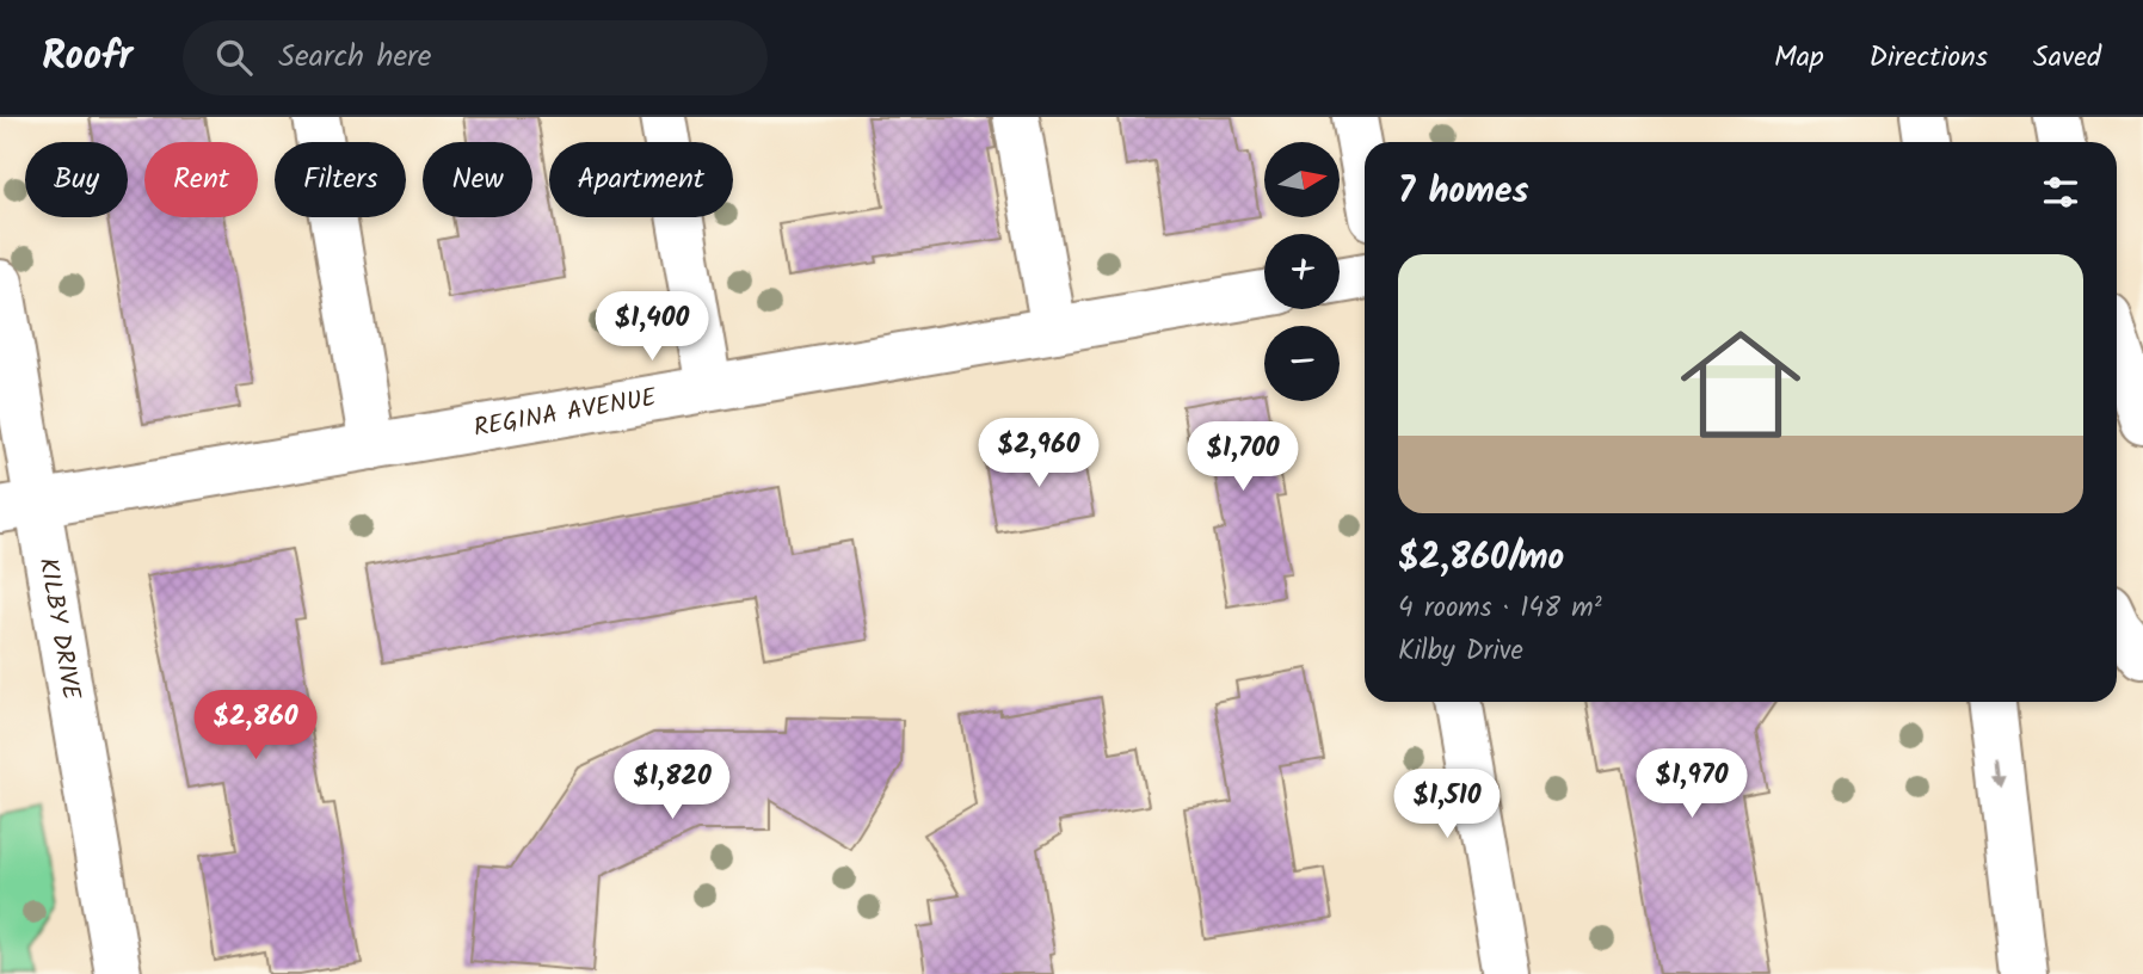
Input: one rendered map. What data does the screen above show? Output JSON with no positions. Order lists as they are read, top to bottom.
{
  "streets": {
    "main road": ["REGINA AVENUE", "KILBY DRIVE"]
  },
  "crossings": [
    ["REGINA AVENUE", "KILBY DRIVE"]
  ],
  "north": "right",
  "page": {
    "header": "Roofr",
    "search": "Search here",
    "nav": ["Map", "Directions", "Saved"],
    "map_buttons": ["+", "−"],
    "chip": [
      "Buy",
      "Rent",
      "Filters",
      "New",
      "Apartment"
    ],
    "heading": "7 homes",
    "list": [
      {
        "name": "$2,860/mo",
        "note": "4 rooms · 148 m² · Kilby Drive"
      }
    ],
    "price": [
      "$1,400",
      "$2,960",
      "$1,700",
      "$2,860",
      "$1,970",
      "$1,820",
      "$1,510"
    ]
  }
}
